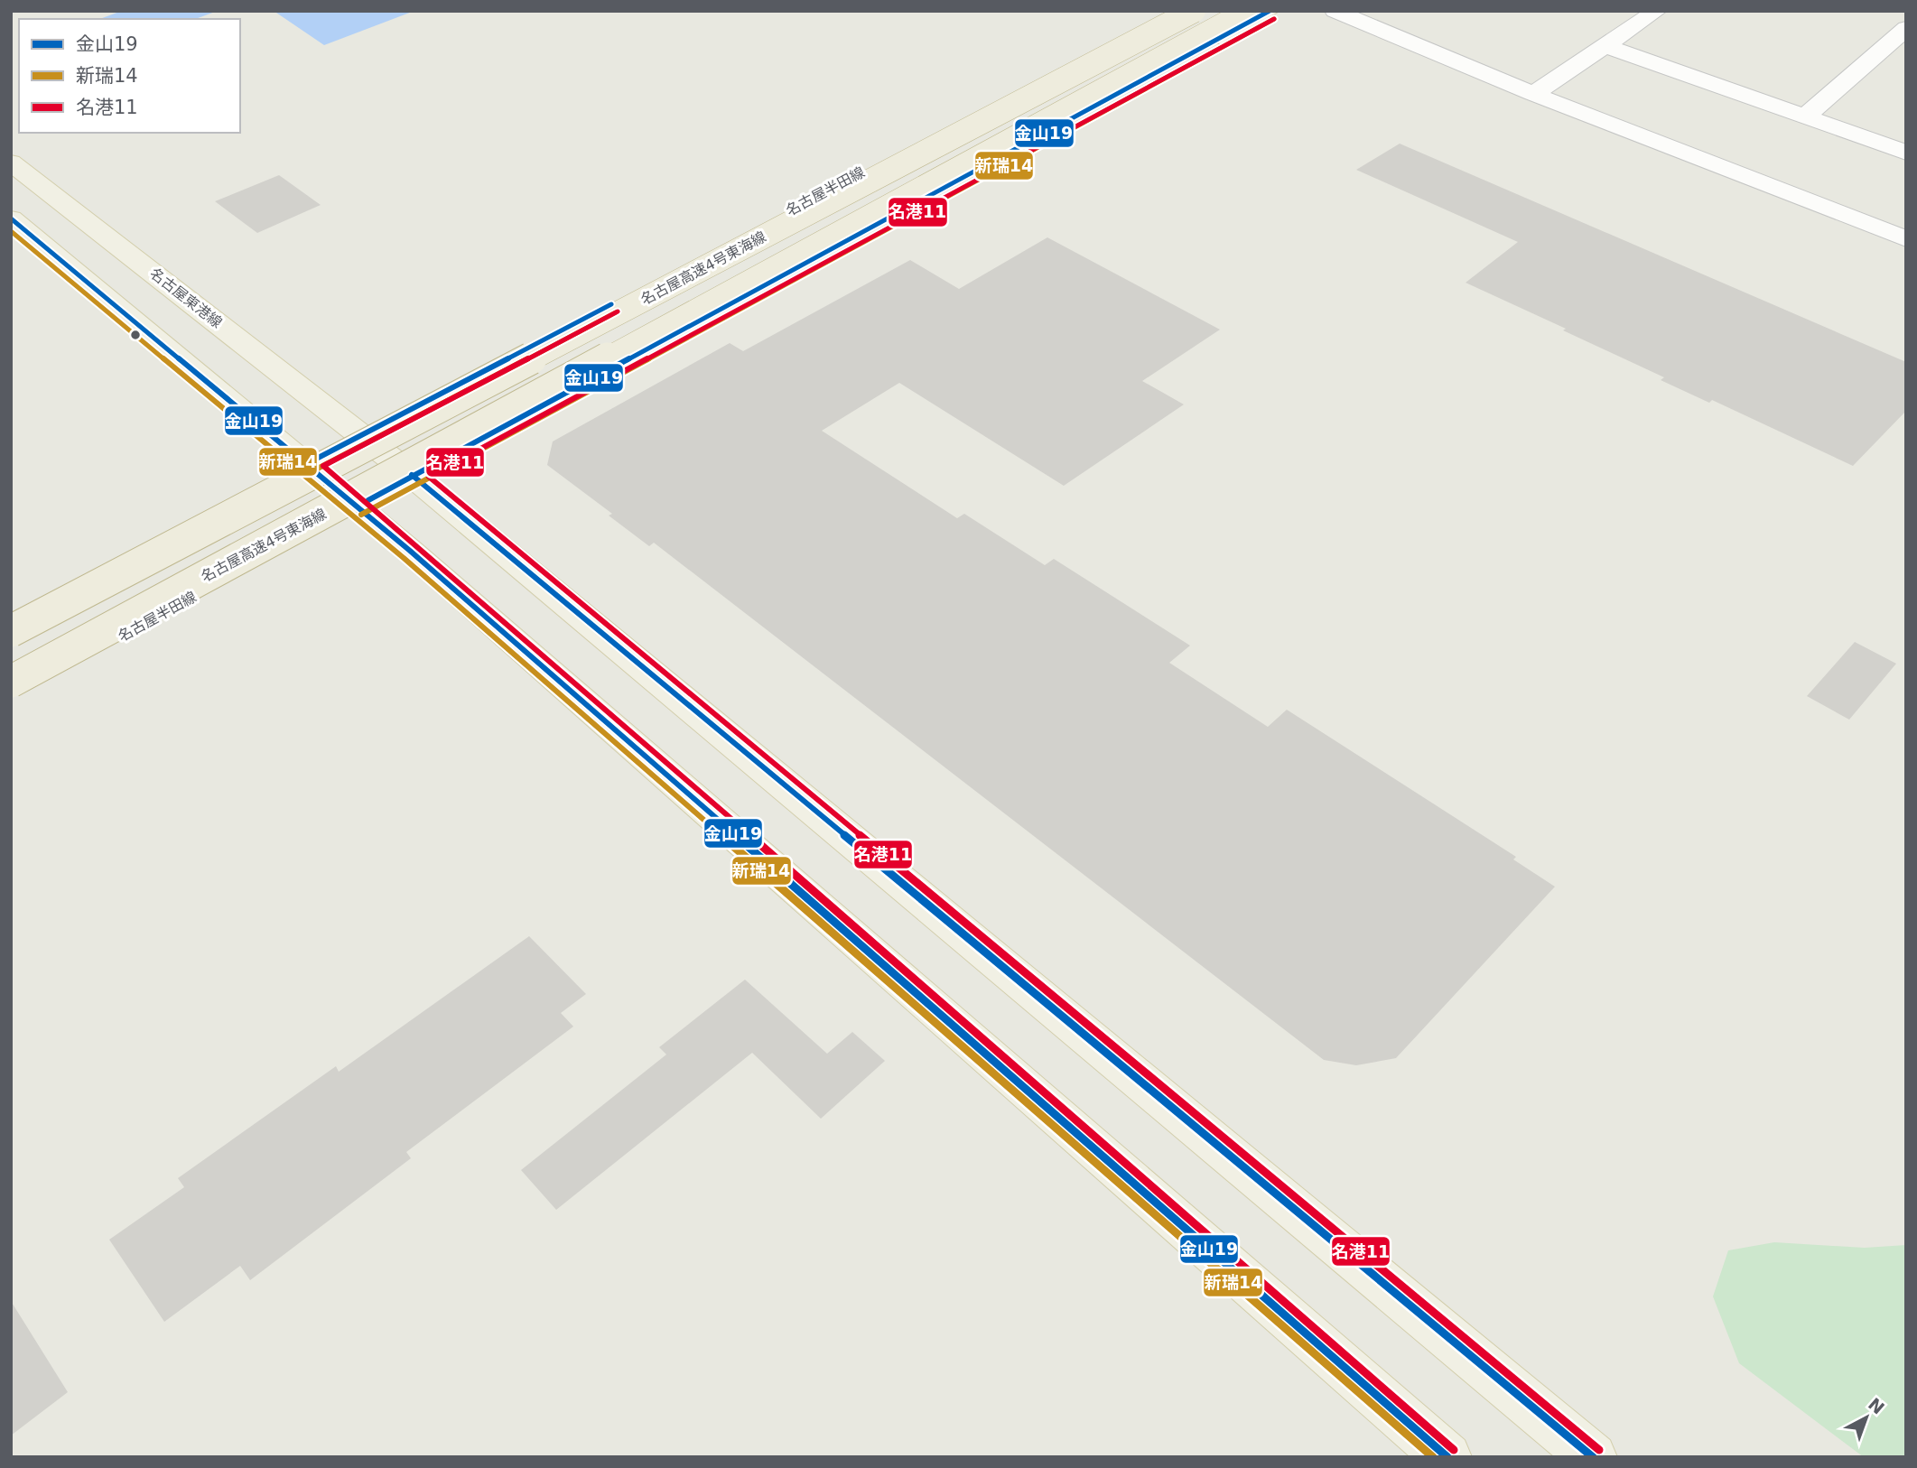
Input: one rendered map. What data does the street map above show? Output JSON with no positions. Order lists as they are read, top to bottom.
{
  "streets": {
    "highway": ["名古屋高速4号東海線"],
    "main road": ["名古屋半田線", "名古屋東港線"]
  },
  "crossings": [
    ["名古屋半田線", "名古屋高速4号東海線"],
    ["名古屋半田線", "名古屋東港線"],
    ["名古屋高速4号東海線", "名古屋東港線"]
  ],
  "lines": ["transit line 金山19", "transit line 新瑞14", "transit line 名港11"],
  "legend": ["金山19", "新瑞14", "名港11"],
  "north": "top right"
}
